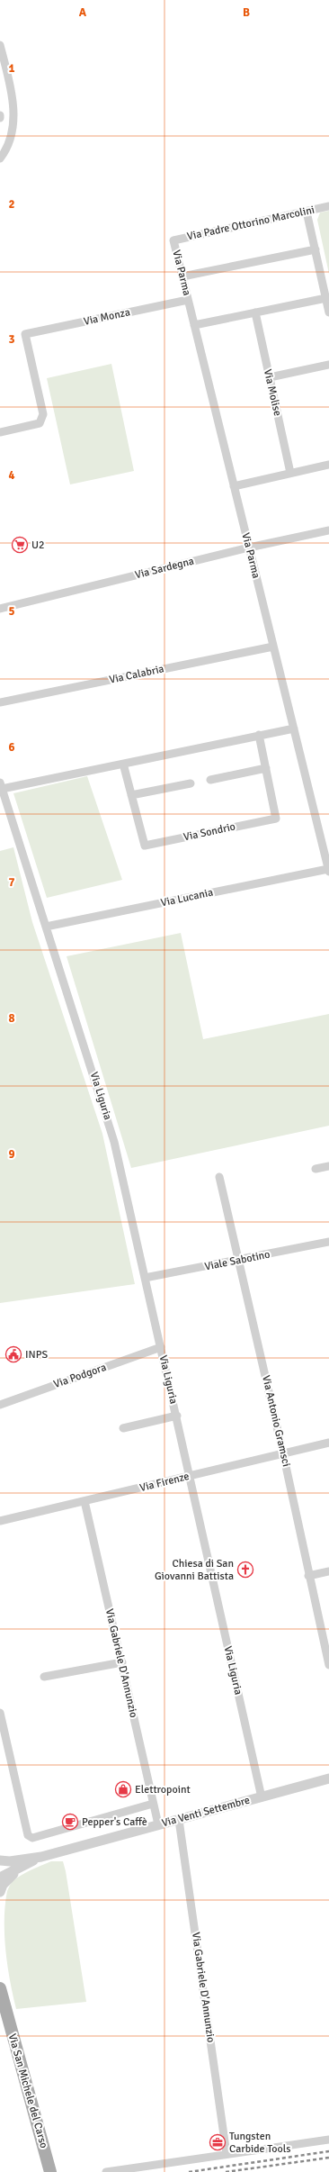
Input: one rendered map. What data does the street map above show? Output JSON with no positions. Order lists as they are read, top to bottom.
{
  "streets": {
    "main road": ["Via San Michele del Carso"],
    "street": [
      "Via Padre Ottorino Marcolini",
      "Via Parma",
      "Via Monza",
      "Via Molise",
      "Via Sardegna",
      "Via Calabria",
      "Via Sondrio",
      "Via Lucania",
      "Via Liguria",
      "Viale Sabotino",
      "Via Podgora",
      "Via Antonio Gramsci",
      "Via Firenze",
      "Via Gabriele D'Annunzio",
      "Via Venti Settembre"
    ]
  },
  "crossings": [
    ["Via Padre Ottorino Marcolini", "Via Parma"],
    ["Via Parma", "Via Monza"],
    ["Via Parma", "Via Sardegna"],
    ["Via Parma", "Via Calabria"],
    ["Via Parma", "Via Lucania"],
    ["Via Lucania", "Via Liguria"],
    ["Via Liguria", "Viale Sabotino"],
    ["Via Liguria", "Via Podgora"],
    ["Via Liguria", "Via Firenze"],
    ["Via Liguria", "Via Venti Settembre"],
    ["Viale Sabotino", "Via Antonio Gramsci"],
    ["Via Antonio Gramsci", "Via Firenze"],
    ["Via Firenze", "Via Gabriele D'Annunzio"],
    ["Via Gabriele D'Annunzio", "Via Venti Settembre"]
  ],
  "places": {
    "supermarket": ["U2"],
    "public building": ["INPS"],
    "church": ["Chiesa di San Giovanni Battista"],
    "shop": ["Elettropoint"],
    "cafe": ["Pepper's Caffè"],
    "office": ["Tungsten Carbide Tools"]
  },
  "grid": {
    "columns": ["A", "B"],
    "rows": [
      "1",
      "2",
      "3",
      "4",
      "5",
      "6",
      "7",
      "8",
      "9"
    ]
  }
}
